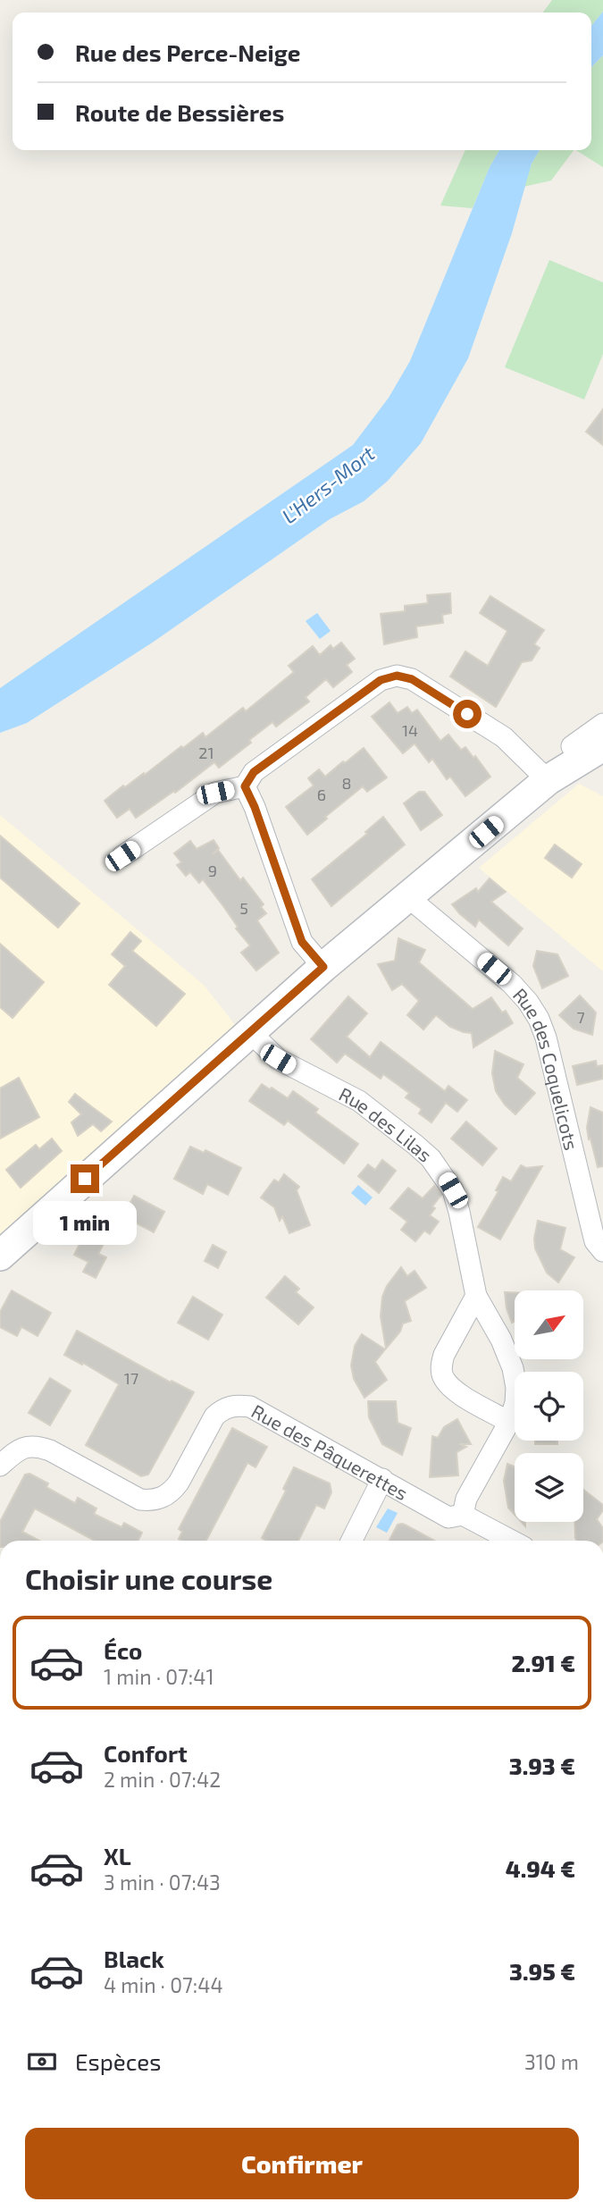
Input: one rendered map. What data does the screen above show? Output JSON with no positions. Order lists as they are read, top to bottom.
{
  "streets": {
    "street": ["Rue des Coquelicots", "Rue des Lilas", "Rue des Pâquerettes"]
  },
  "crossings": [
    ["Rue des Lilas", "Rue des Pâquerettes"]
  ],
  "water": ["L'Hers-Mort"],
  "house_numbers": [
    "14",
    "21",
    "8",
    "6",
    "9",
    "5",
    "7",
    "17"
  ],
  "north": "top right",
  "page": {
    "banner": ["Rue des Perce-Neige", "Route de Bessières"],
    "bubble": "1 min",
    "heading": "Choisir une course",
    "list": [
      {
        "name": "Éco",
        "note": "1 min · 07:41",
        "value": "2.91 €"
      },
      {
        "name": "Confort",
        "note": "2 min · 07:42",
        "value": "3.93 €"
      },
      {
        "name": "XL",
        "note": "3 min · 07:43",
        "value": "4.94 €"
      },
      {
        "name": "Black",
        "note": "4 min · 07:44",
        "value": "3.95 €"
      }
    ],
    "pay": ["Espèces", "310 m"],
    "buttons": "Confirmer"
  }
}
